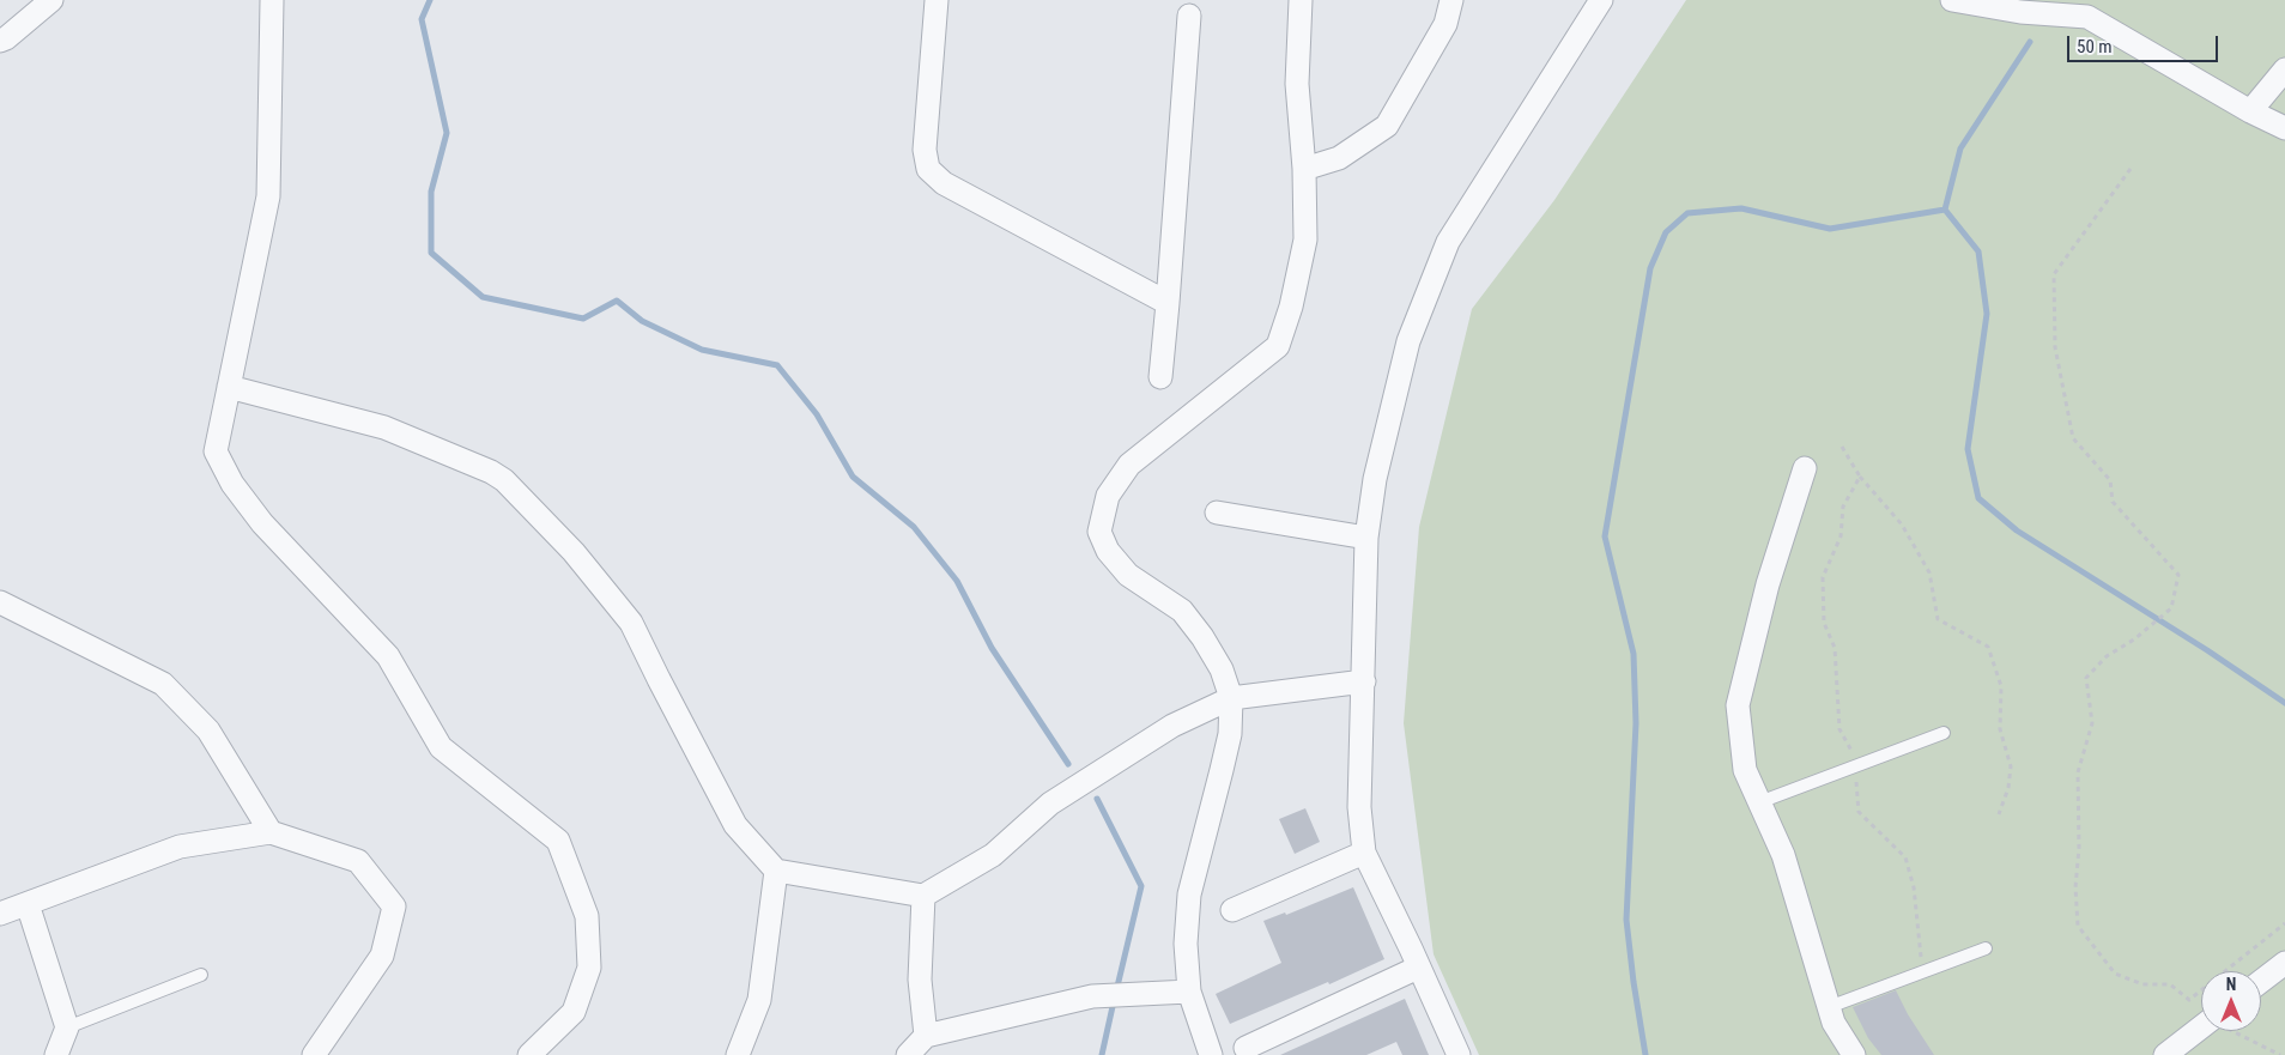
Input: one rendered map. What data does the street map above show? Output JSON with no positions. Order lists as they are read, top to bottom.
{
  "scale_bar": "50 m",
  "north": "top"
}
